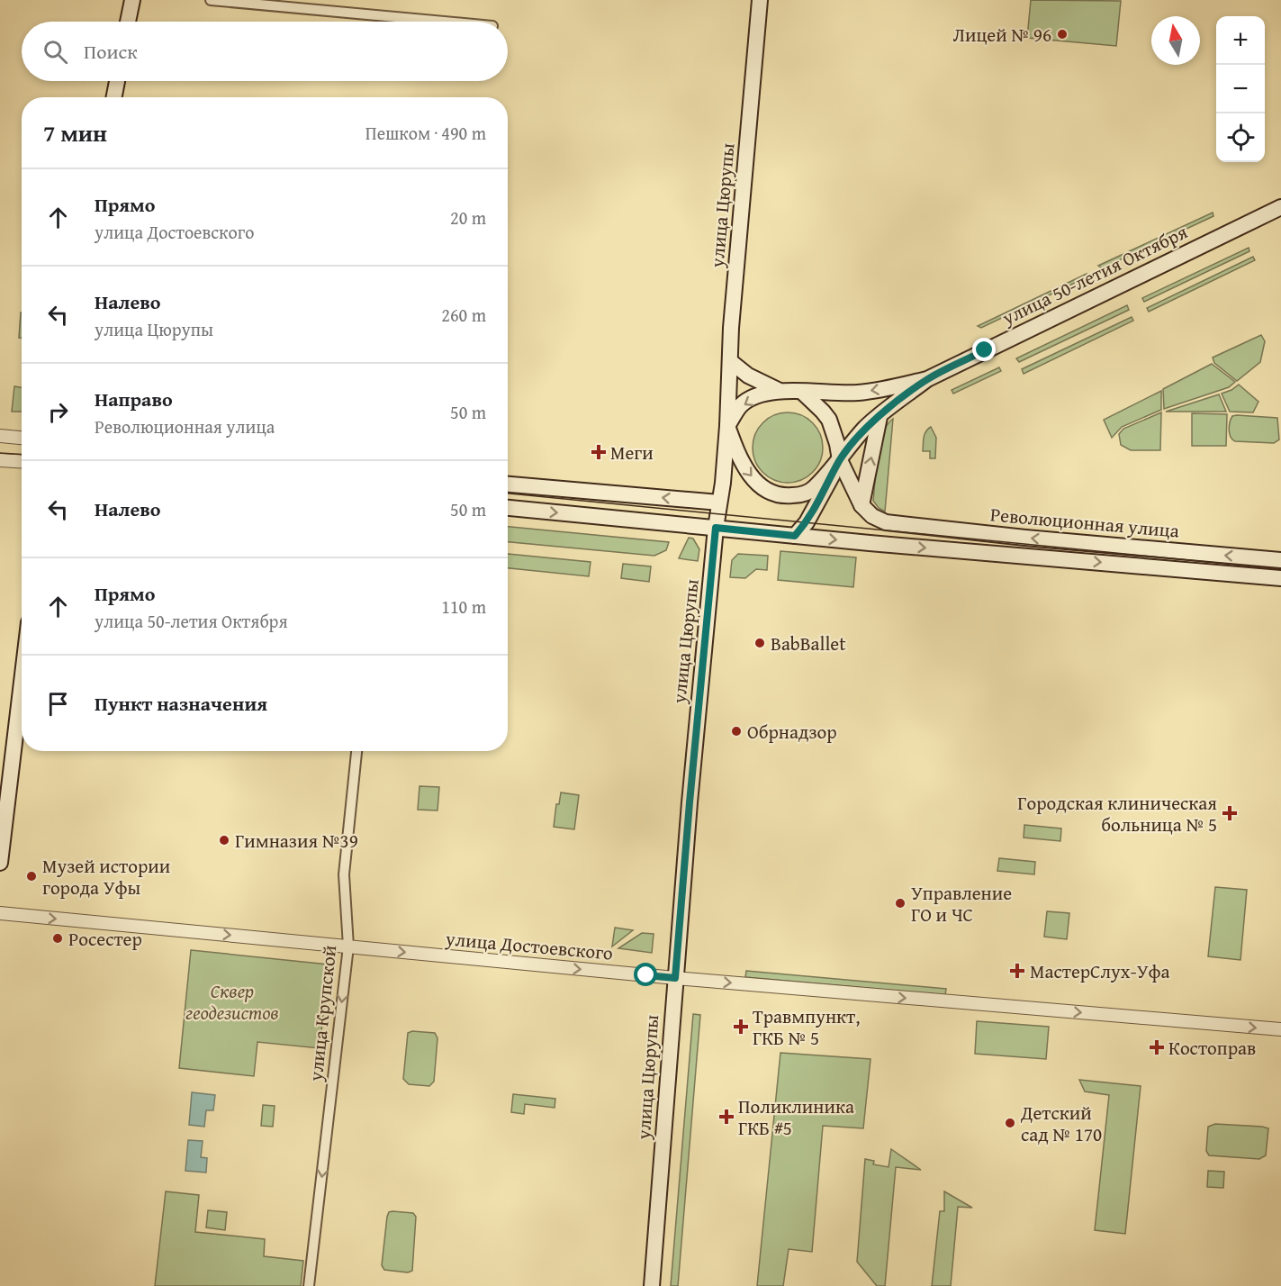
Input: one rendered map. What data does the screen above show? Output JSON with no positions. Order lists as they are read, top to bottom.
{
  "streets": {
    "main road": ["улица Цюрупы", "улица 50-летия Октября", "Революционная улица"],
    "street": ["улица Достоевского", "улица Крупской"]
  },
  "crossings": [
    ["улица Цюрупы", "улица 50-летия Октября"],
    ["улица Цюрупы", "улица Достоевского"],
    ["улица Достоевского", "улица Крупской"]
  ],
  "one_way": ["улица Достоевского", "улица Крупской"],
  "parks": ["Сквер геодезистов"],
  "places": {
    "other": [
      "Лицей № 96",
      "BabBallet",
      "Обрнадзор",
      "Гимназия №39",
      "Музей истории города Уфы",
      "Управление ГО и ЧС",
      "Росестер",
      "Детский сад № 170"
    ],
    "health": [
      "Меги",
      "Городская клиническая больница № 5",
      "МастерСлух-Уфа",
      "Травмпункт, ГКБ № 5",
      "Костоправ",
      "Поликлиника ГКБ #5"
    ]
  },
  "north": "top",
  "page": {
    "map_buttons": ["+", "−"],
    "search": "Поиск",
    "heading": ["7 мин", "Пешком · 490 m"],
    "list": [
      ["Прямо", "улица Достоевского", "20 m"],
      ["Налево", "улица Цюрупы", "260 m"],
      ["Направо", "Революционная улица", "50 m"],
      ["Налево", "50 m"],
      ["Прямо", "улица 50-летия Октября", "110 m"],
      "Пункт назначения"
    ]
  }
}
